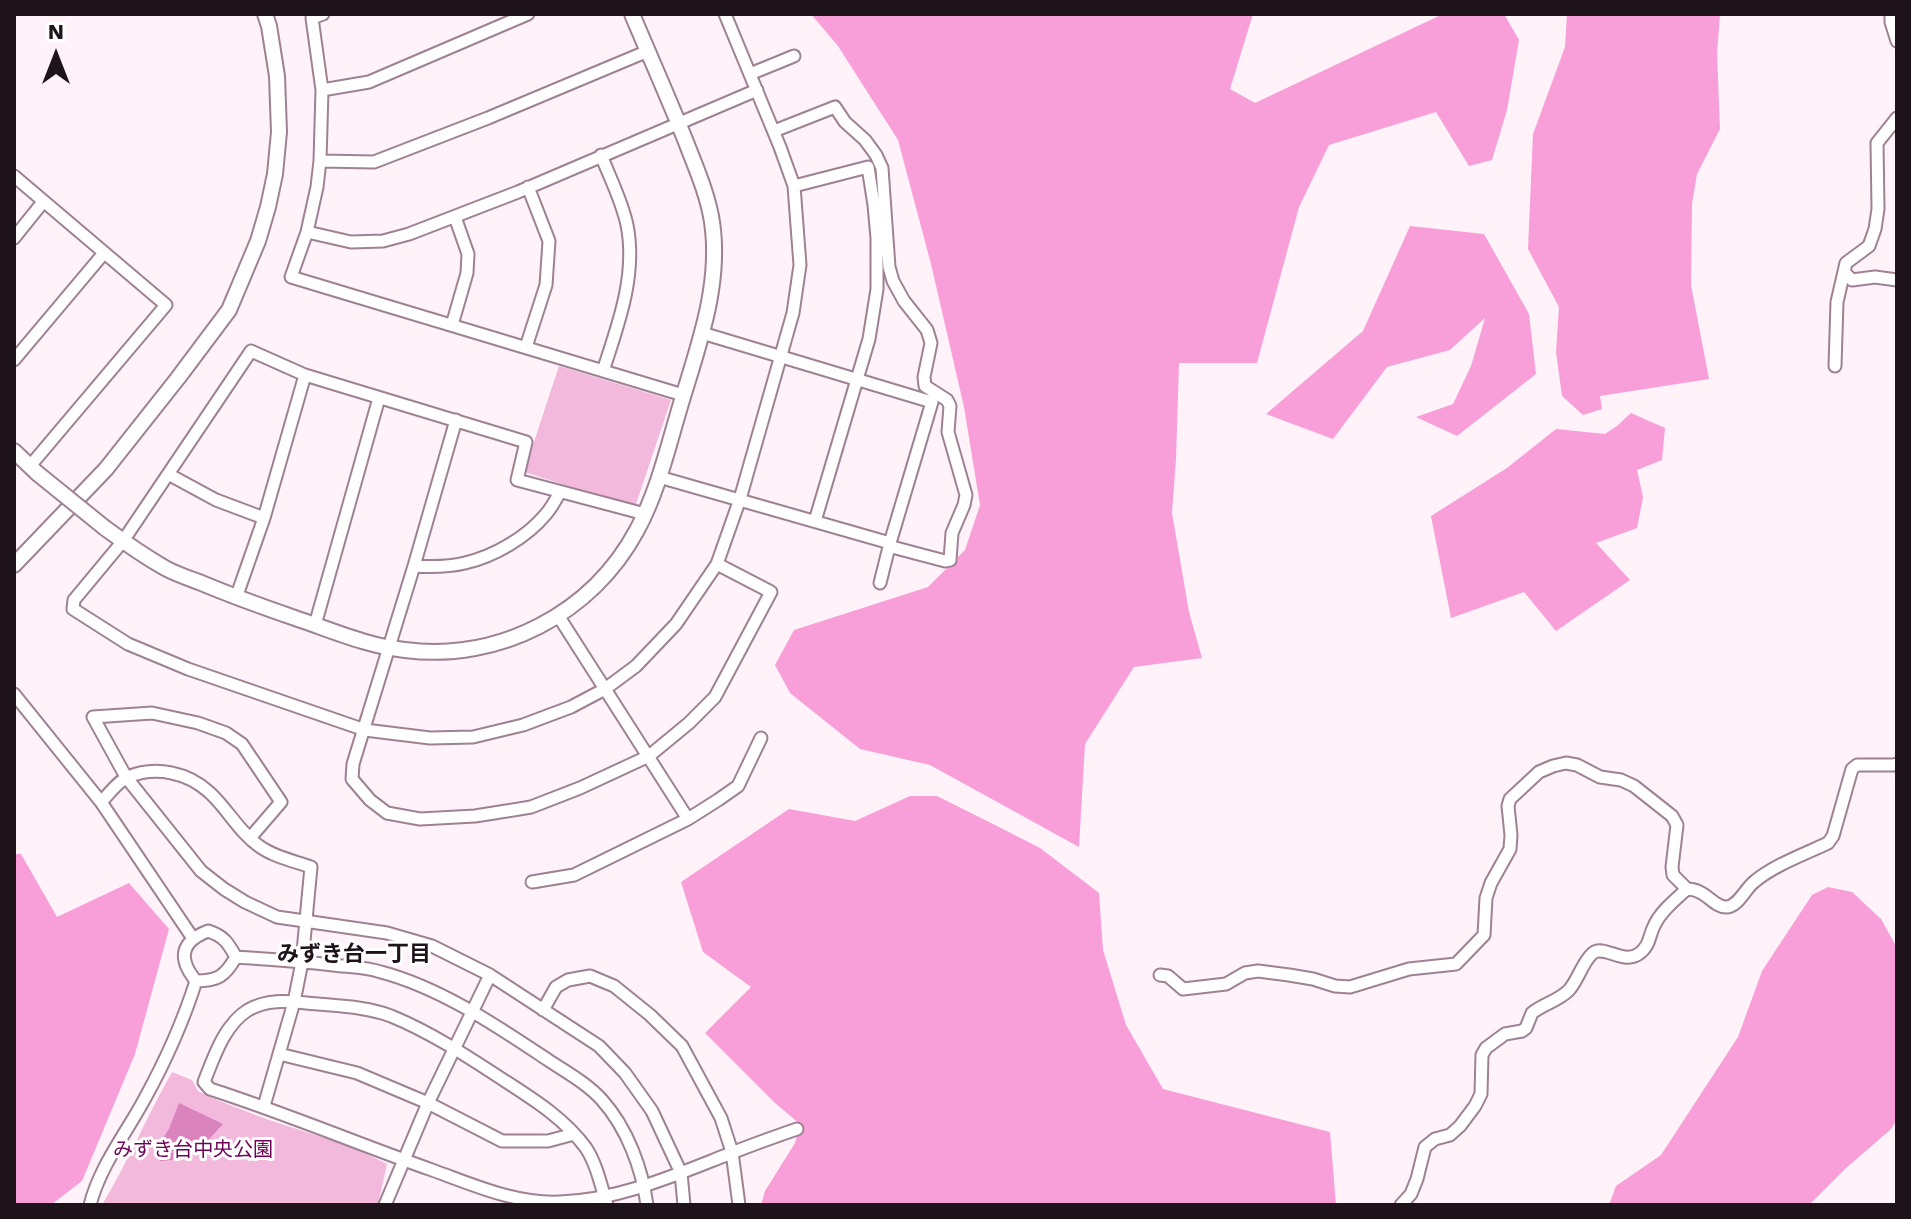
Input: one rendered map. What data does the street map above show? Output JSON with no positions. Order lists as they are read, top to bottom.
{
  "districts": ["みずき台一丁目"],
  "parks": ["みずき台中央公園"],
  "north": "top"
}
